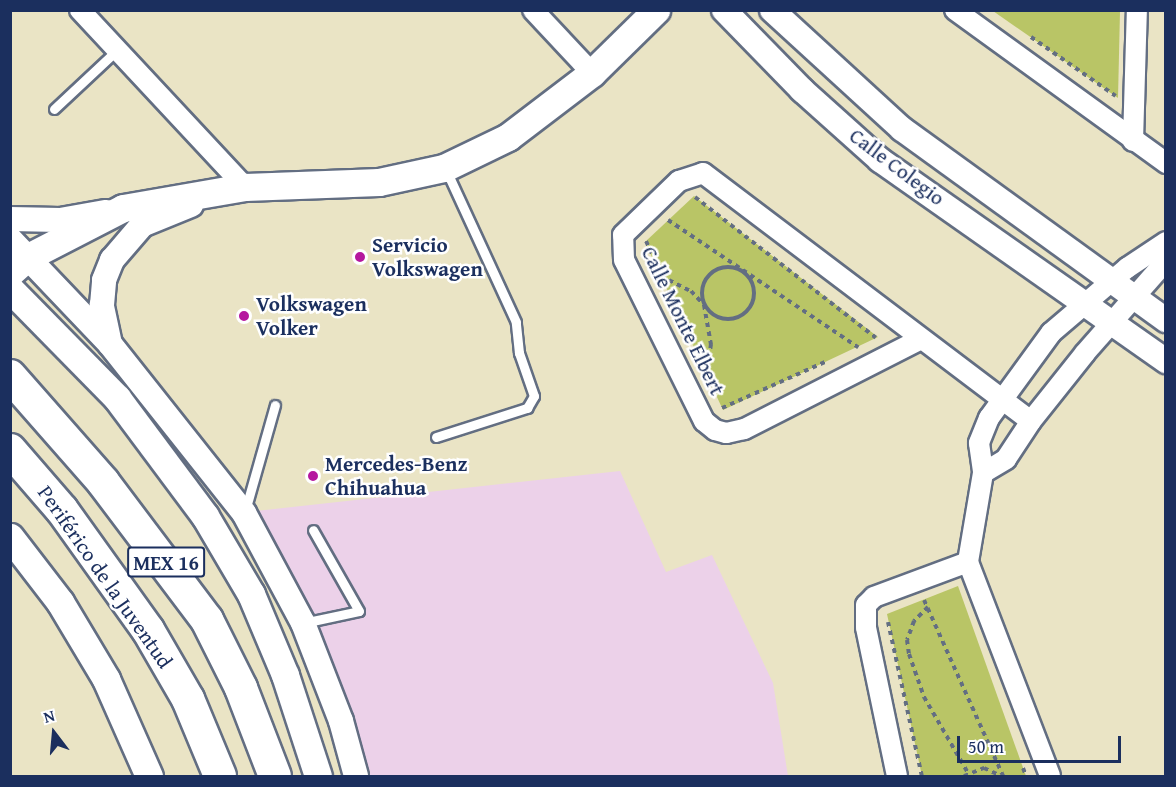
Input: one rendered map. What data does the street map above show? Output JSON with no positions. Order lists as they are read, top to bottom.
{
  "streets": {
    "highway": ["MEX 16", "Periférico de la Juventud"],
    "street": ["Calle Colegio", "Calle Monte Elbert"]
  },
  "places": ["Servicio Volkswagen", "Volkswagen Volker", "Mercedes-Benz Chihuahua"],
  "scale_bar": "50 m",
  "north": "top"
}
